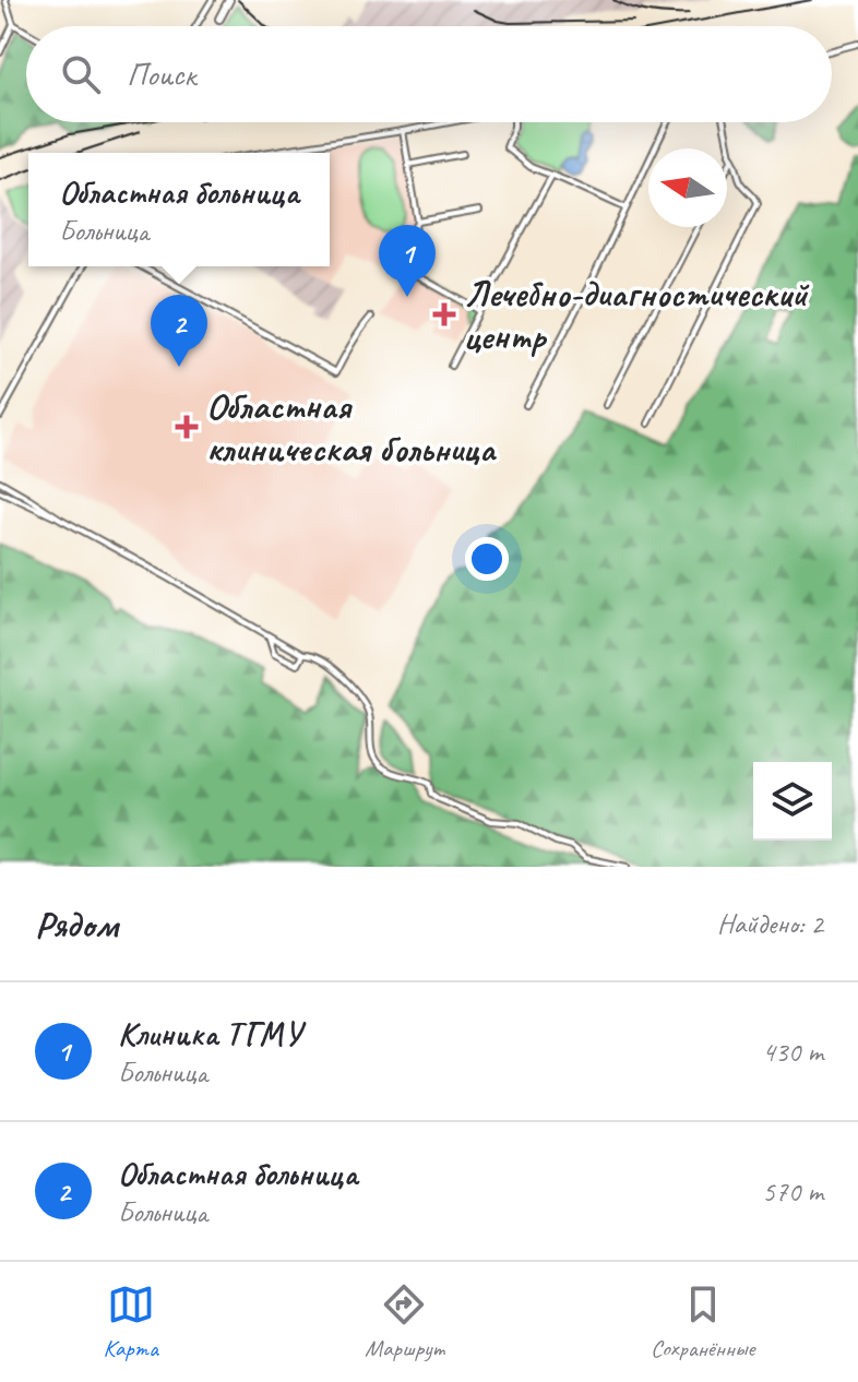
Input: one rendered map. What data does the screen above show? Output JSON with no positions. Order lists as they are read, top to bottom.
{
  "places": {
    "health": ["Лечебно-диагностический центр", "Областная клиническая больница"]
  },
  "north": "left",
  "page": {
    "search": "Поиск",
    "popup": ["Областная больница", "Больница"],
    "pins": ["1", "2"],
    "heading": ["Рядом", "Найдено: 2"],
    "list": [
      {
        "mark": "1",
        "name": "Клиника ТГМУ",
        "note": "Больница",
        "value": "430 m"
      },
      {
        "mark": "2",
        "name": "Областная больница",
        "note": "Больница",
        "value": "570 m"
      }
    ],
    "nav": ["Карта", "Маршрут", "Сохранённые"]
  }
}
